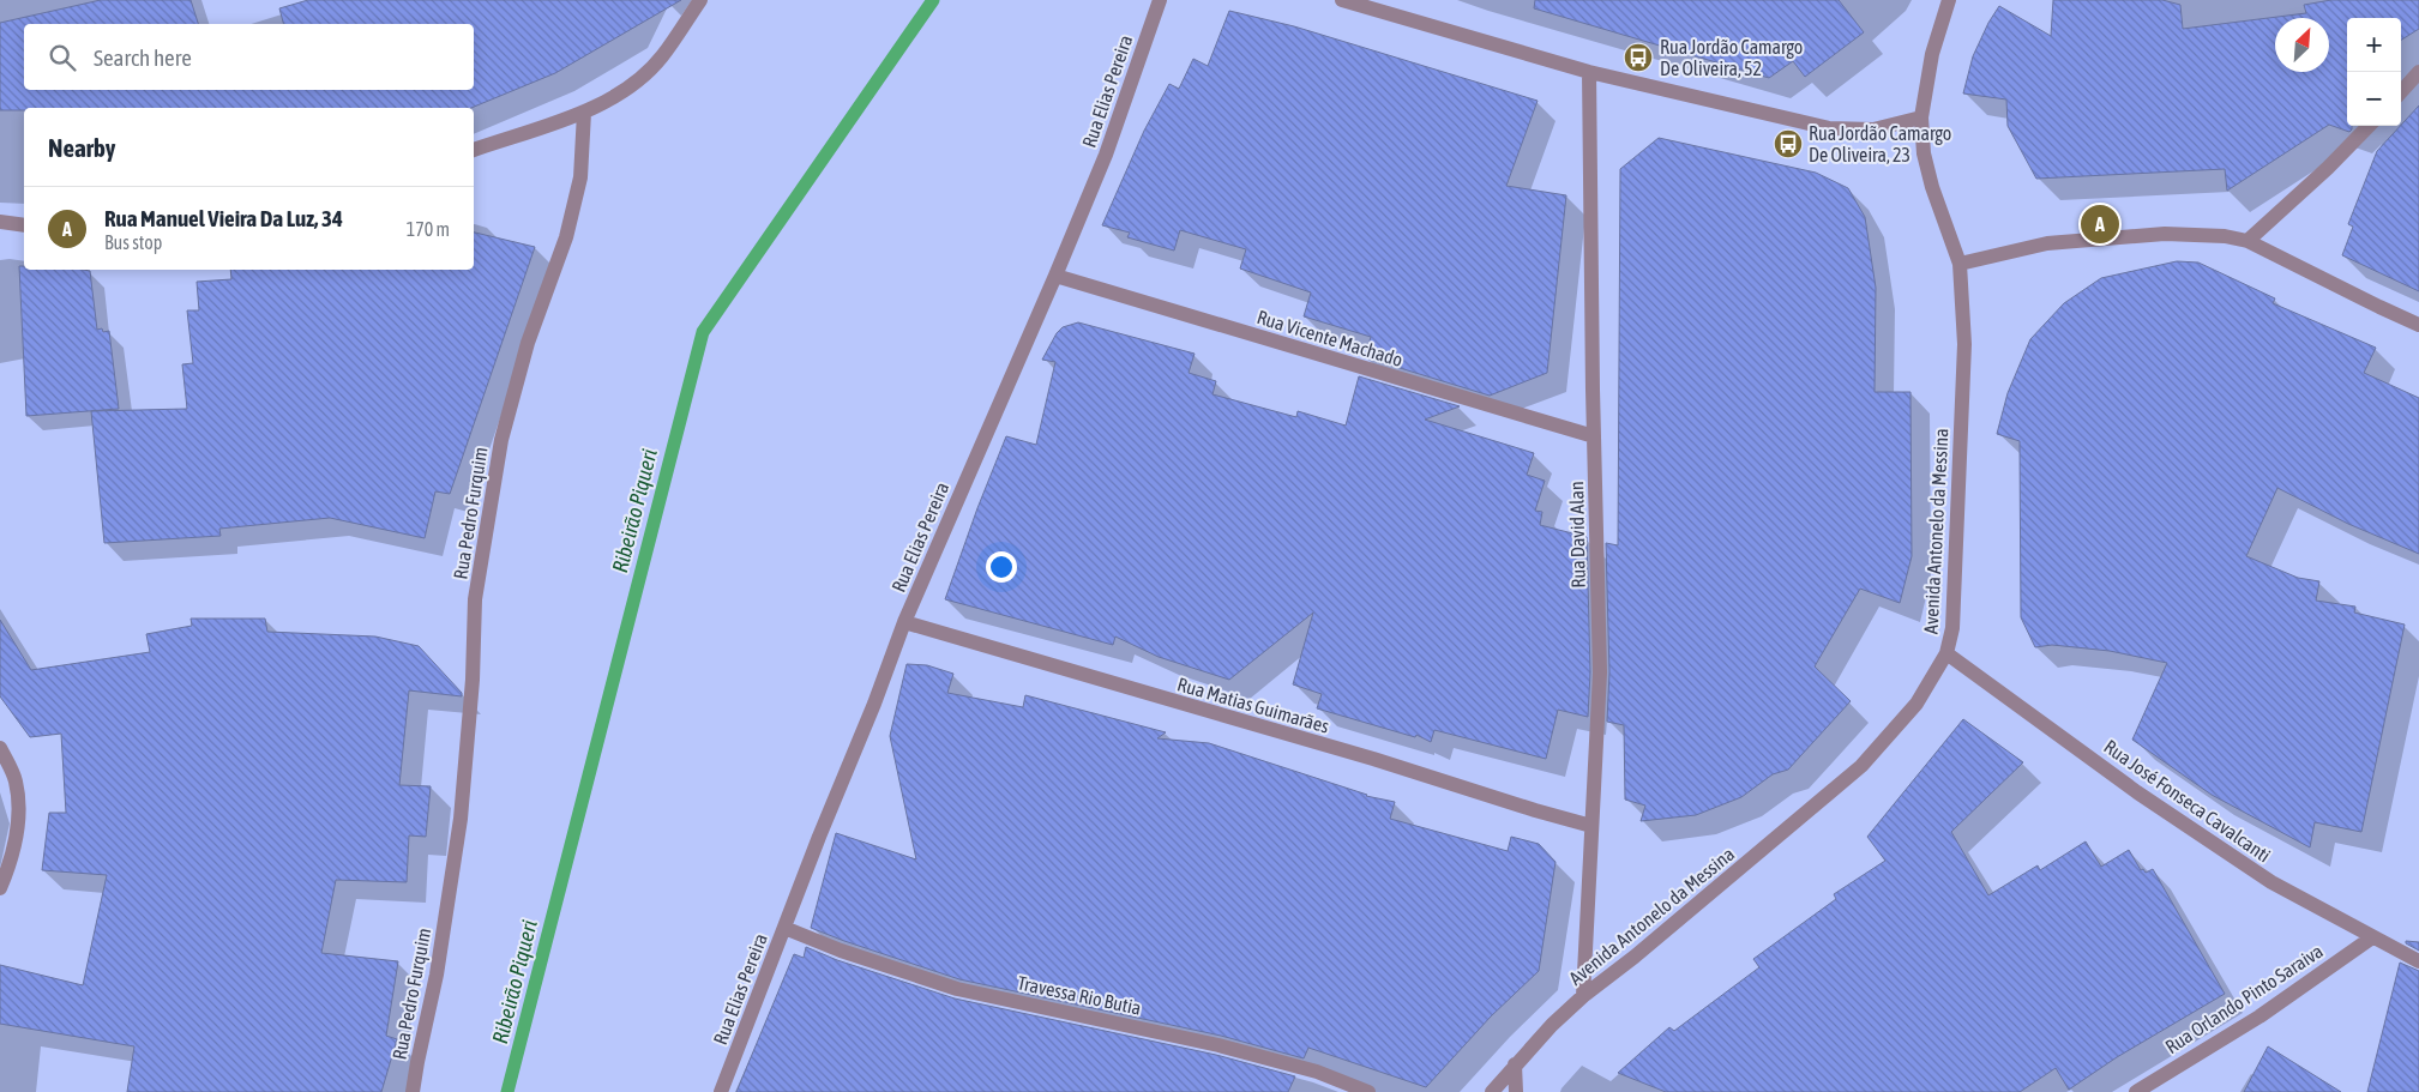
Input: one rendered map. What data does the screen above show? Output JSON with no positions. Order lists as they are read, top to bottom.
{
  "streets": {
    "street": [
      "Rua Elias Pereira",
      "Rua Vicente Machado",
      "Rua Pedro Furquim",
      "Avenida Antonelo da Messina",
      "Rua David Alan",
      "Rua Matias Guimarães",
      "Rua José Fonseca Cavalcanti",
      "Travessa Rio Butia",
      "Rua Orlando Pinto Saraiva"
    ]
  },
  "crossings": [
    ["Rua Elias Pereira", "Rua Vicente Machado"],
    ["Rua Elias Pereira", "Rua Matias Guimarães"],
    ["Rua Elias Pereira", "Travessa Rio Butia"],
    ["Rua Vicente Machado", "Rua David Alan"],
    ["Avenida Antonelo da Messina", "Rua David Alan"],
    ["Avenida Antonelo da Messina", "Rua José Fonseca Cavalcanti"],
    ["Rua David Alan", "Rua Matias Guimarães"],
    ["Rua José Fonseca Cavalcanti", "Rua Orlando Pinto Saraiva"]
  ],
  "water": ["Ribeirão Piqueri"],
  "places": {
    "bus stop": ["Rua Jordão Camargo De Oliveira, 52", "Rua Jordão Camargo De Oliveira, 23"]
  },
  "north": "top right",
  "page": {
    "map_buttons": ["+", "−"],
    "search": "Search here",
    "heading": "Nearby",
    "list": [
      {
        "mark": "A",
        "name": "Rua Manuel Vieira Da Luz, 34",
        "note": "Bus stop",
        "value": "170 m"
      }
    ],
    "pins": "A"
  }
}
